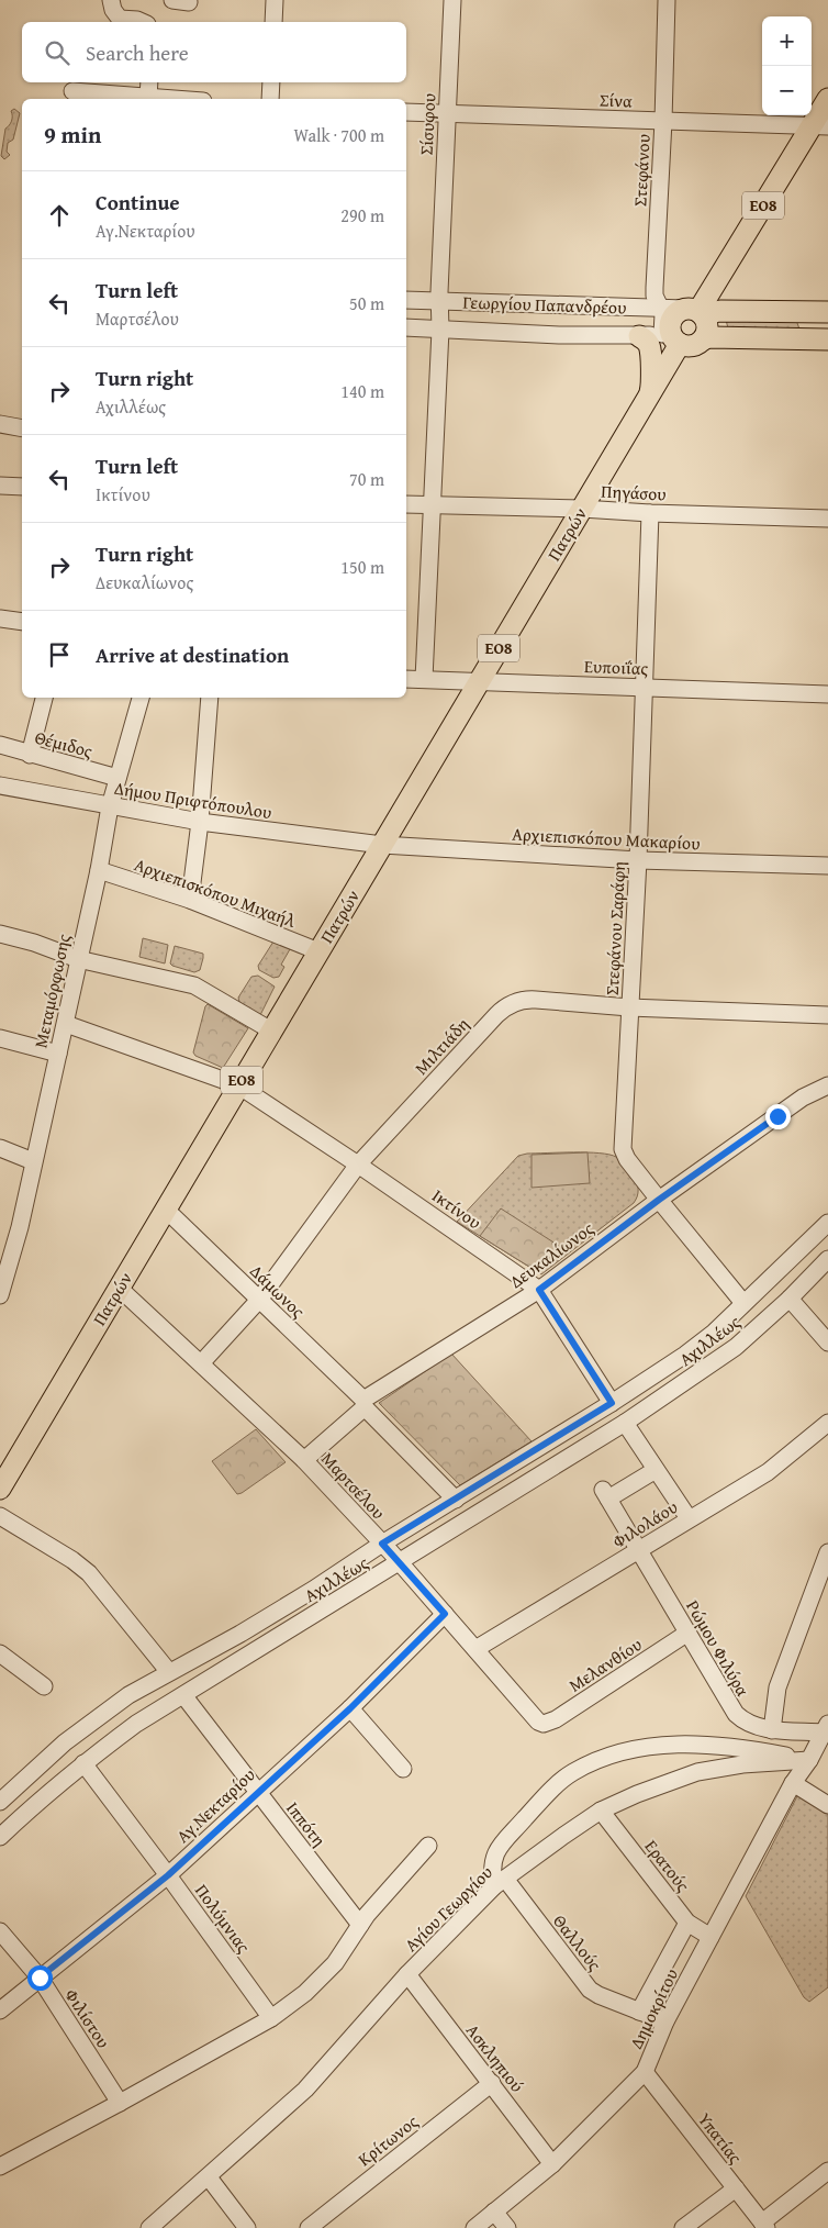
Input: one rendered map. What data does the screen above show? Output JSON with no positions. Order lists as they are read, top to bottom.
{
  "streets": {
    "main road": ["ΕΟ8", "Γεωργίου Παπανδρέου", "Πατρών"],
    "street": [
      "Σίνα",
      "Σίσυφου",
      "Στεφάνου",
      "Πηγάσου",
      "Ευποιΐας",
      "Θέμιδος",
      "Δήμου Πριφτόπουλου",
      "Αρχιεπισκόπου Μακαρίου",
      "Αρχιεπισκόπου Μιχαήλ",
      "Στεφάνου Σαράφη",
      "Μεταμόρφωσης",
      "Μιλτιάδη",
      "Ικτίνου",
      "Δευκαλίωνος",
      "Δάμωνος",
      "Αχιλλέως",
      "Μαρτσέλου",
      "Φιλολάου",
      "Ρώμου Φιλύρα",
      "Μελανθίου",
      "Αγ.Νεκταρίου",
      "Ιππότη",
      "Ερατούς",
      "Αγίου Γεωργίου",
      "Πολύμνιας",
      "Θαλλούς",
      "Δημοκρίτου",
      "Φιλίστου",
      "Ασκληπιού",
      "Υπατίας",
      "Κρίτωνος"
    ]
  },
  "crossings": [
    ["Σίνα", "Σίσυφου"],
    ["Σίνα", "Στεφάνου"],
    ["Σίνα", "ΕΟ8"],
    ["Σίσυφου", "Γεωργίου Παπανδρέου"],
    ["Σίσυφου", "Πηγάσου"],
    ["Σίσυφου", "Ευποιΐας"],
    ["Στεφάνου", "ΕΟ8"],
    ["Στεφάνου", "Γεωργίου Παπανδρέου"],
    ["Στεφάνου", "Πατρών"],
    ["ΕΟ8", "Γεωργίου Παπανδρέου"],
    ["ΕΟ8", "Πατρών"],
    ["Γεωργίου Παπανδρέου", "Πατρών"],
    ["Πηγάσου", "Πατρών"],
    ["Πηγάσου", "Στεφάνου Σαράφη"],
    ["Πατρών", "Ευποιΐας"],
    ["Πατρών", "Δήμου Πριφτόπουλου"],
    ["Πατρών", "Αρχιεπισκόπου Μακαρίου"],
    ["Πατρών", "Αρχιεπισκόπου Μιχαήλ"],
    ["Πατρών", "Ικτίνου"],
    ["Πατρών", "Δάμωνος"],
    ["Πατρών", "Μαρτσέλου"],
    ["Ευποιΐας", "Στεφάνου Σαράφη"],
    ["Θέμιδος", "Μεταμόρφωσης"],
    ["Δήμου Πριφτόπουλου", "Αρχιεπισκόπου Μακαρίου"],
    ["Δήμου Πριφτόπουλου", "Μεταμόρφωσης"],
    ["Αρχιεπισκόπου Μακαρίου", "Στεφάνου Σαράφη"],
    ["Αρχιεπισκόπου Μιχαήλ", "Μεταμόρφωσης"],
    ["Στεφάνου Σαράφη", "Μιλτιάδη"],
    ["Στεφάνου Σαράφη", "Δευκαλίωνος"],
    ["Στεφάνου Σαράφη", "Αχιλλέως"],
    ["Μεταμόρφωσης", "Ικτίνου"],
    ["Μιλτιάδη", "Ικτίνου"],
    ["Μιλτιάδη", "Δάμωνος"],
    ["Μιλτιάδη", "Μαρτσέλου"],
    ["Ικτίνου", "Δευκαλίωνος"],
    ["Ικτίνου", "Αχιλλέως"],
    ["Δευκαλίωνος", "Δάμωνος"],
    ["Δευκαλίωνος", "Μαρτσέλου"],
    ["Δάμωνος", "Αχιλλέως"],
    ["Αχιλλέως", "Μαρτσέλου"],
    ["Αχιλλέως", "Ιππότη"],
    ["Αχιλλέως", "Πολύμνιας"],
    ["Μαρτσέλου", "Φιλολάου"],
    ["Μαρτσέλου", "Μελανθίου"],
    ["Μαρτσέλου", "Αγ.Νεκταρίου"],
    ["Φιλολάου", "Ρώμου Φιλύρα"],
    ["Ρώμου Φιλύρα", "Μελανθίου"],
    ["Αγ.Νεκταρίου", "Ιππότη"],
    ["Αγ.Νεκταρίου", "Πολύμνιας"],
    ["Αγ.Νεκταρίου", "Φιλίστου"],
    ["Ερατούς", "Αγίου Γεωργίου"],
    ["Ερατούς", "Δημοκρίτου"],
    ["Αγίου Γεωργίου", "Θαλλούς"],
    ["Αγίου Γεωργίου", "Δημοκρίτου"],
    ["Αγίου Γεωργίου", "Ασκληπιού"],
    ["Θαλλούς", "Δημοκρίτου"],
    ["Δημοκρίτου", "Ασκληπιού"],
    ["Δημοκρίτου", "Υπατίας"],
    ["Ασκληπιού", "Κρίτωνος"]
  ],
  "page": {
    "map_buttons": ["+", "−"],
    "search": "Search here",
    "heading": ["9 min", "Walk · 700 m"],
    "list": [
      ["Continue", "Αγ.Νεκταρίου", "290 m"],
      ["Turn left", "Μαρτσέλου", "50 m"],
      ["Turn right", "Αχιλλέως", "140 m"],
      ["Turn left", "Ικτίνου", "70 m"],
      ["Turn right", "Δευκαλίωνος", "150 m"],
      "Arrive at destination"
    ]
  }
}
